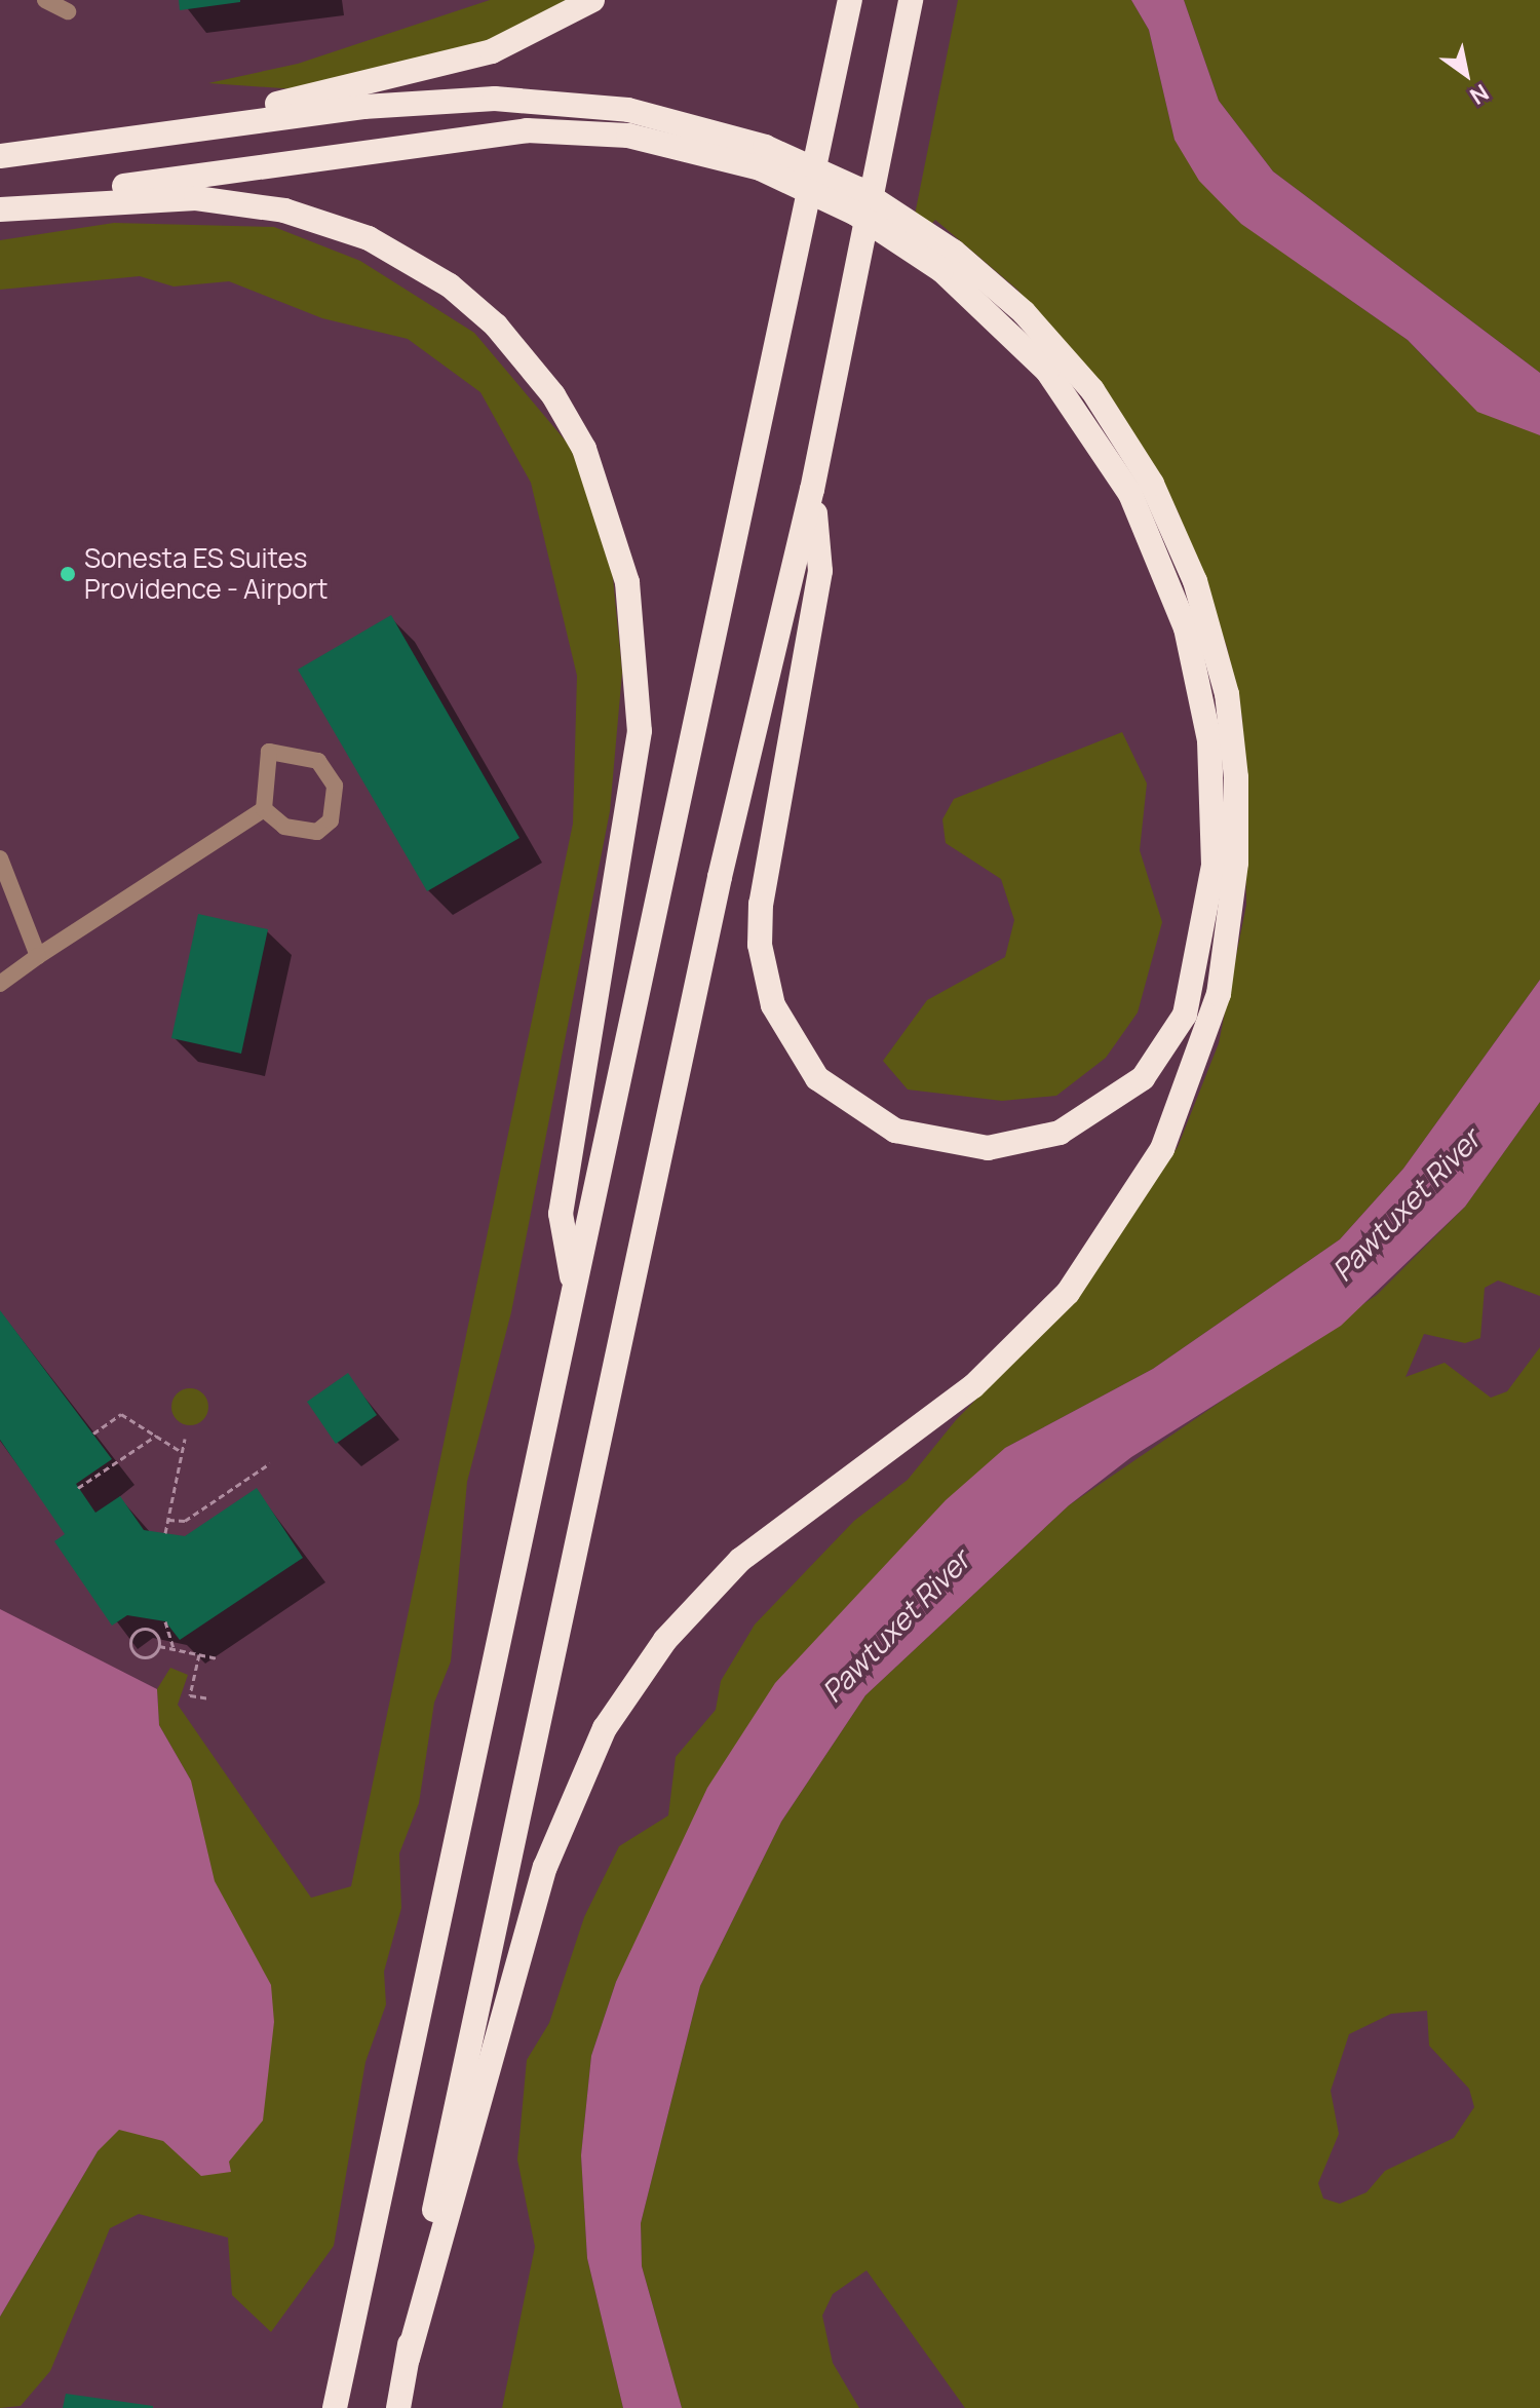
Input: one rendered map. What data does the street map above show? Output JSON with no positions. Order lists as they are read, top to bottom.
{
  "water": ["Pawtuxet River"],
  "places": ["Sonesta ES Suites Providence - Airport"],
  "north": "bottom right"
}
